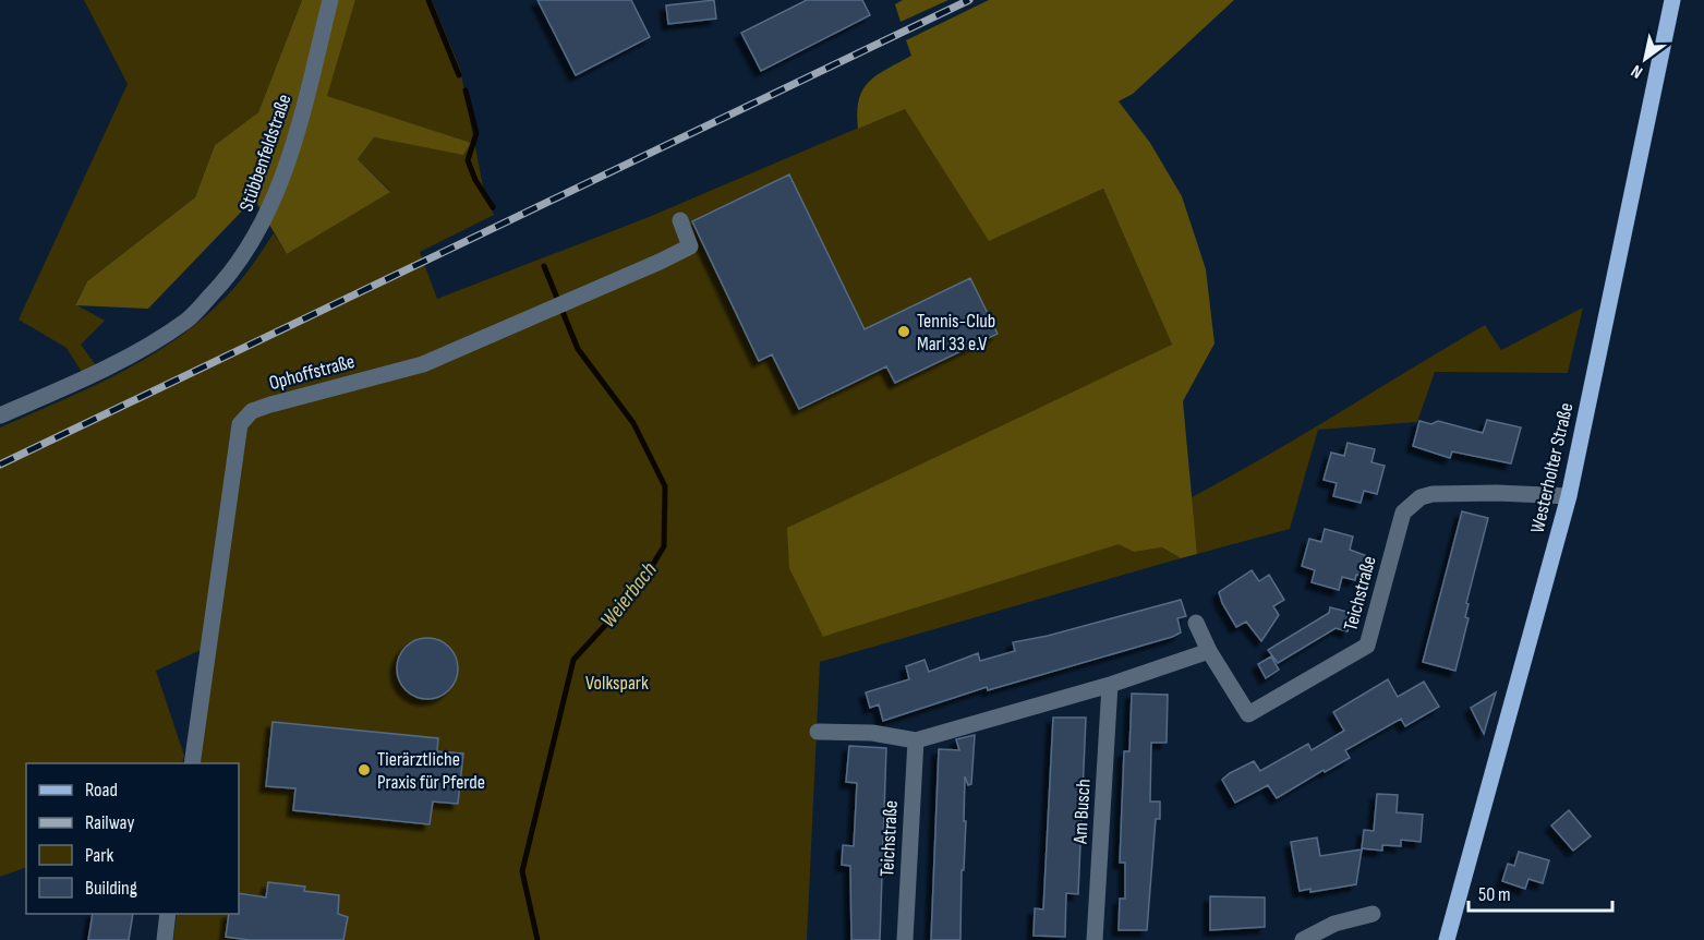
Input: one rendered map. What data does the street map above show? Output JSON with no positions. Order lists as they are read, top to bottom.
{
  "streets": {
    "main road": ["Westerholter Straße"],
    "street": [
      "Stübbenfeldstraße",
      "Ophoffstraße",
      "Teichstraße",
      "Am Busch"
    ]
  },
  "crossings": [
    ["Westerholter Straße", "Teichstraße"]
  ],
  "water": ["Weierbach"],
  "parks": ["Volkspark"],
  "places": ["Tennis-Club Marl 33 e.V", "Tierärztliche Praxis für Pferde"],
  "legend": [
    "Road",
    "Railway",
    "Park",
    "Building"
  ],
  "scale_bar": "50 m",
  "north": "bottom left"
}
